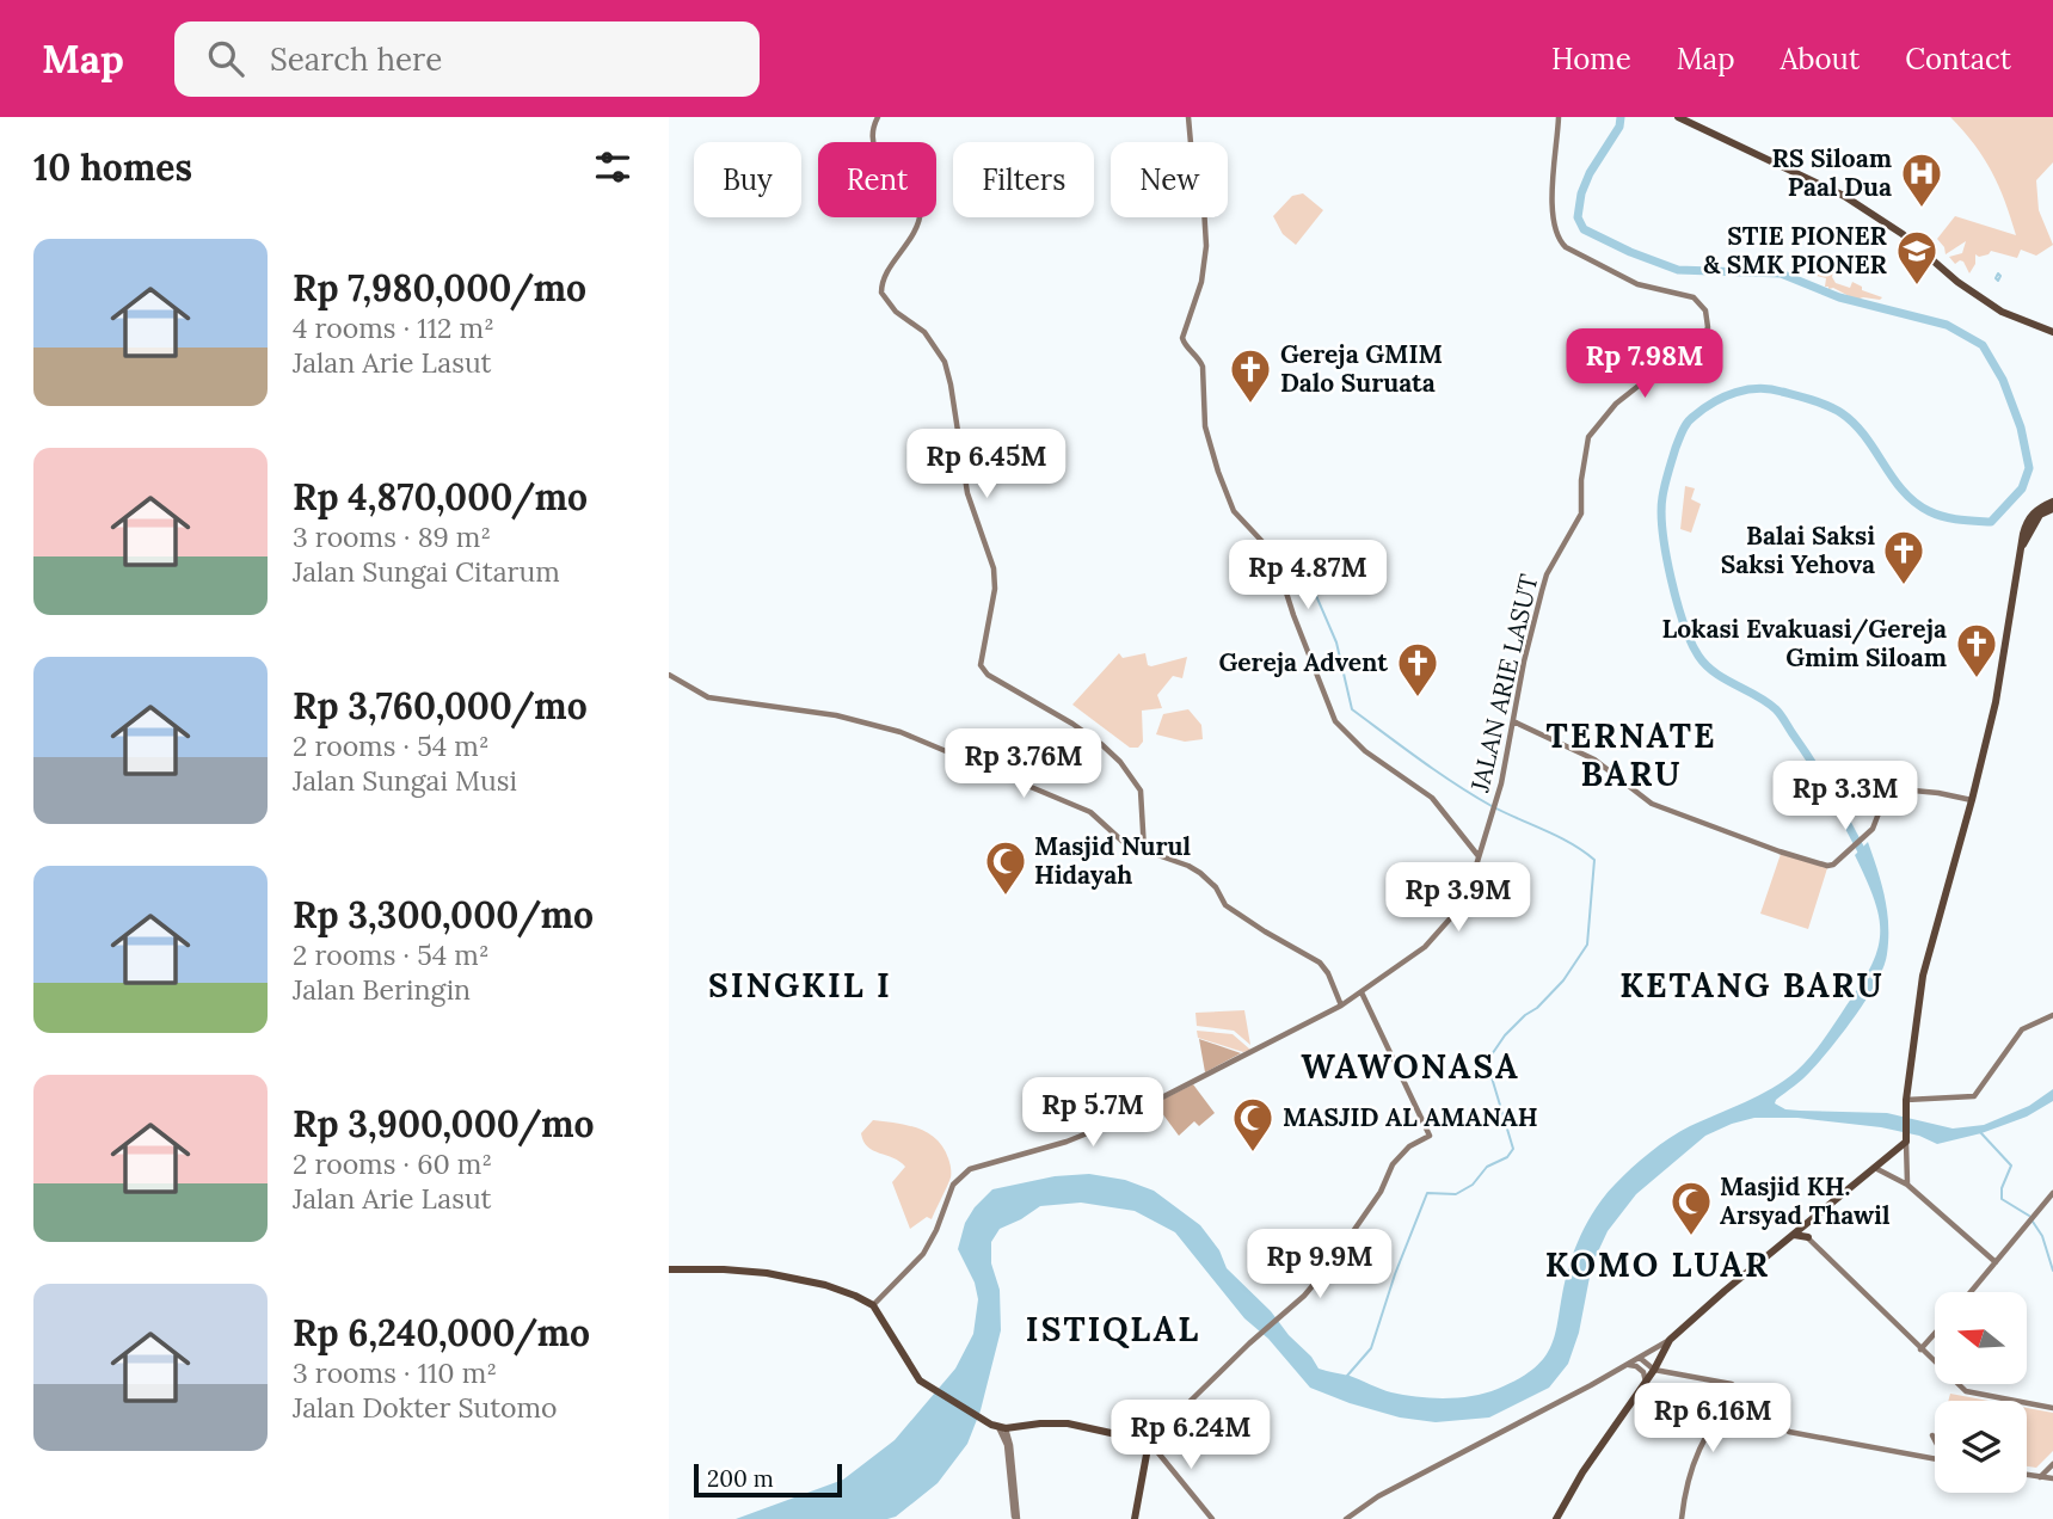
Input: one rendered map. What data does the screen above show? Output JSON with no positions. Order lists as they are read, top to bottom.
{
  "streets": {
    "street": ["JALAN ARIE LASUT"]
  },
  "districts": [
    "TERNATE BARU",
    "SINGKIL I",
    "KETANG BARU",
    "WAWONASA",
    "KOMO LUAR",
    "ISTIQLAL"
  ],
  "places": {
    "hospital": ["RS Siloam Paal Dua"],
    "school or university": ["STIE PIONER & SMK PIONER"],
    "church": [
      "Gereja GMIM Dalo Suruata",
      "Balai Saksi Saksi Yehova",
      "Lokasi Evakuasi/Gereja Gmim Siloam",
      "Gereja Advent"
    ],
    "mosque": ["Masjid Nurul Hidayah", "MASJID AL AMANAH", "Masjid KH. Arsyad Thawil"]
  },
  "scale_bar": "200 m",
  "north": "left",
  "page": {
    "header": "Map",
    "search": "Search here",
    "nav": [
      "Home",
      "Map",
      "About",
      "Contact"
    ],
    "heading": "10 homes",
    "chip": [
      "Buy",
      "Rent",
      "Filters",
      "New"
    ],
    "list": [
      {
        "name": "Rp 7,980,000/mo",
        "note": "4 rooms · 112 m² · Jalan Arie Lasut"
      },
      {
        "name": "Rp 4,870,000/mo",
        "note": "3 rooms · 89 m² · Jalan Sungai Citarum"
      },
      {
        "name": "Rp 3,760,000/mo",
        "note": "2 rooms · 54 m² · Jalan Sungai Musi"
      },
      {
        "name": "Rp 3,300,000/mo",
        "note": "2 rooms · 54 m² · Jalan Beringin"
      },
      {
        "name": "Rp 3,900,000/mo",
        "note": "2 rooms · 60 m² · Jalan Arie Lasut"
      },
      {
        "name": "Rp 6,240,000/mo",
        "note": "3 rooms · 110 m² · Jalan Dokter Sutomo"
      }
    ],
    "price": [
      "Rp 7.98M",
      "Rp 6.45M",
      "Rp 4.87M",
      "Rp 3.76M",
      "Rp 3.3M",
      "Rp 3.9M",
      "Rp 5.7M",
      "Rp 9.9M",
      "Rp 6.16M",
      "Rp 6.24M"
    ],
    "scale": "200 m"
  }
}
